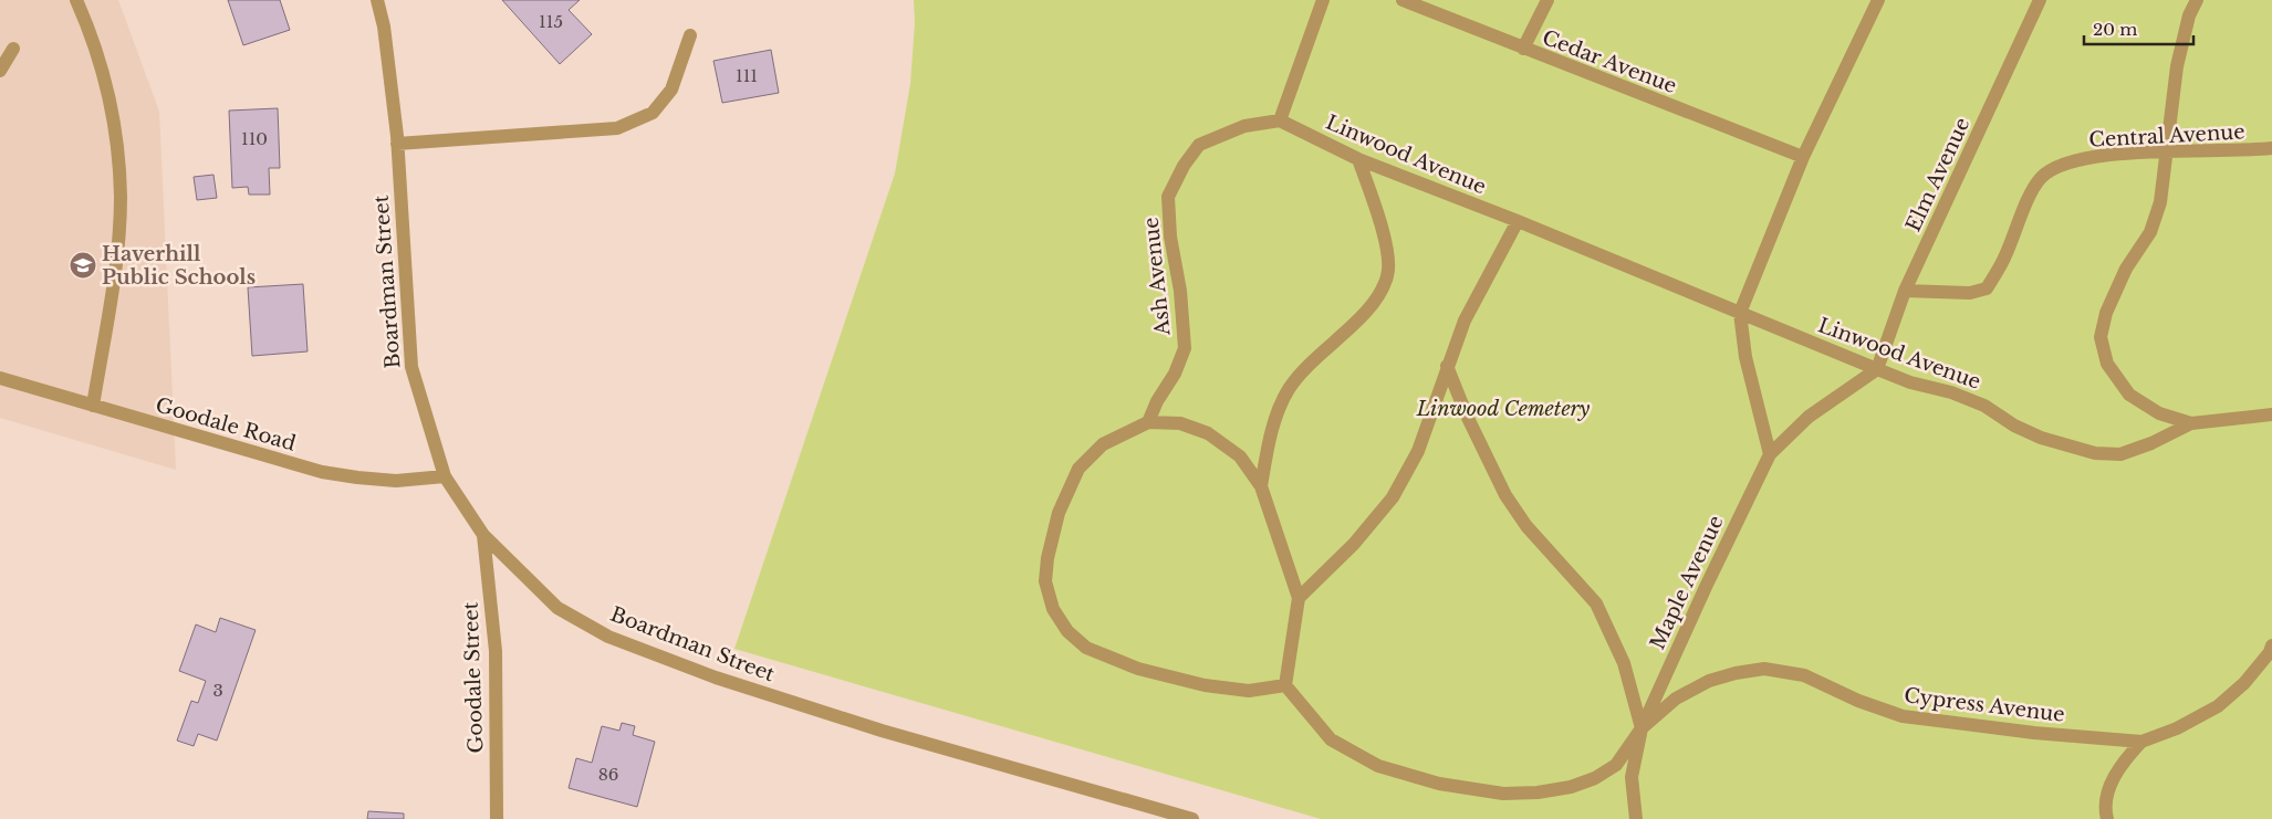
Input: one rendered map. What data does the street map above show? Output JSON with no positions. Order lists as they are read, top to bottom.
{
  "streets": {
    "street": [
      "Cedar Avenue",
      "Central Avenue",
      "Linwood Avenue",
      "Elm Avenue",
      "Ash Avenue",
      "Boardman Street",
      "Goodale Road",
      "Maple Avenue",
      "Goodale Street",
      "Cypress Avenue"
    ]
  },
  "crossings": [
    ["Central Avenue", "Elm Avenue"],
    ["Linwood Avenue", "Elm Avenue"],
    ["Linwood Avenue", "Ash Avenue"],
    ["Linwood Avenue", "Maple Avenue"],
    ["Elm Avenue", "Maple Avenue"],
    ["Boardman Street", "Goodale Road"],
    ["Boardman Street", "Goodale Street"],
    ["Maple Avenue", "Cypress Avenue"]
  ],
  "parks": ["Linwood Cemetery"],
  "places": {
    "school or university": ["Haverhill Public Schools"]
  },
  "house_numbers": [
    "115",
    "111",
    "110",
    "3",
    "86"
  ],
  "scale_bar": "20 m"
}
